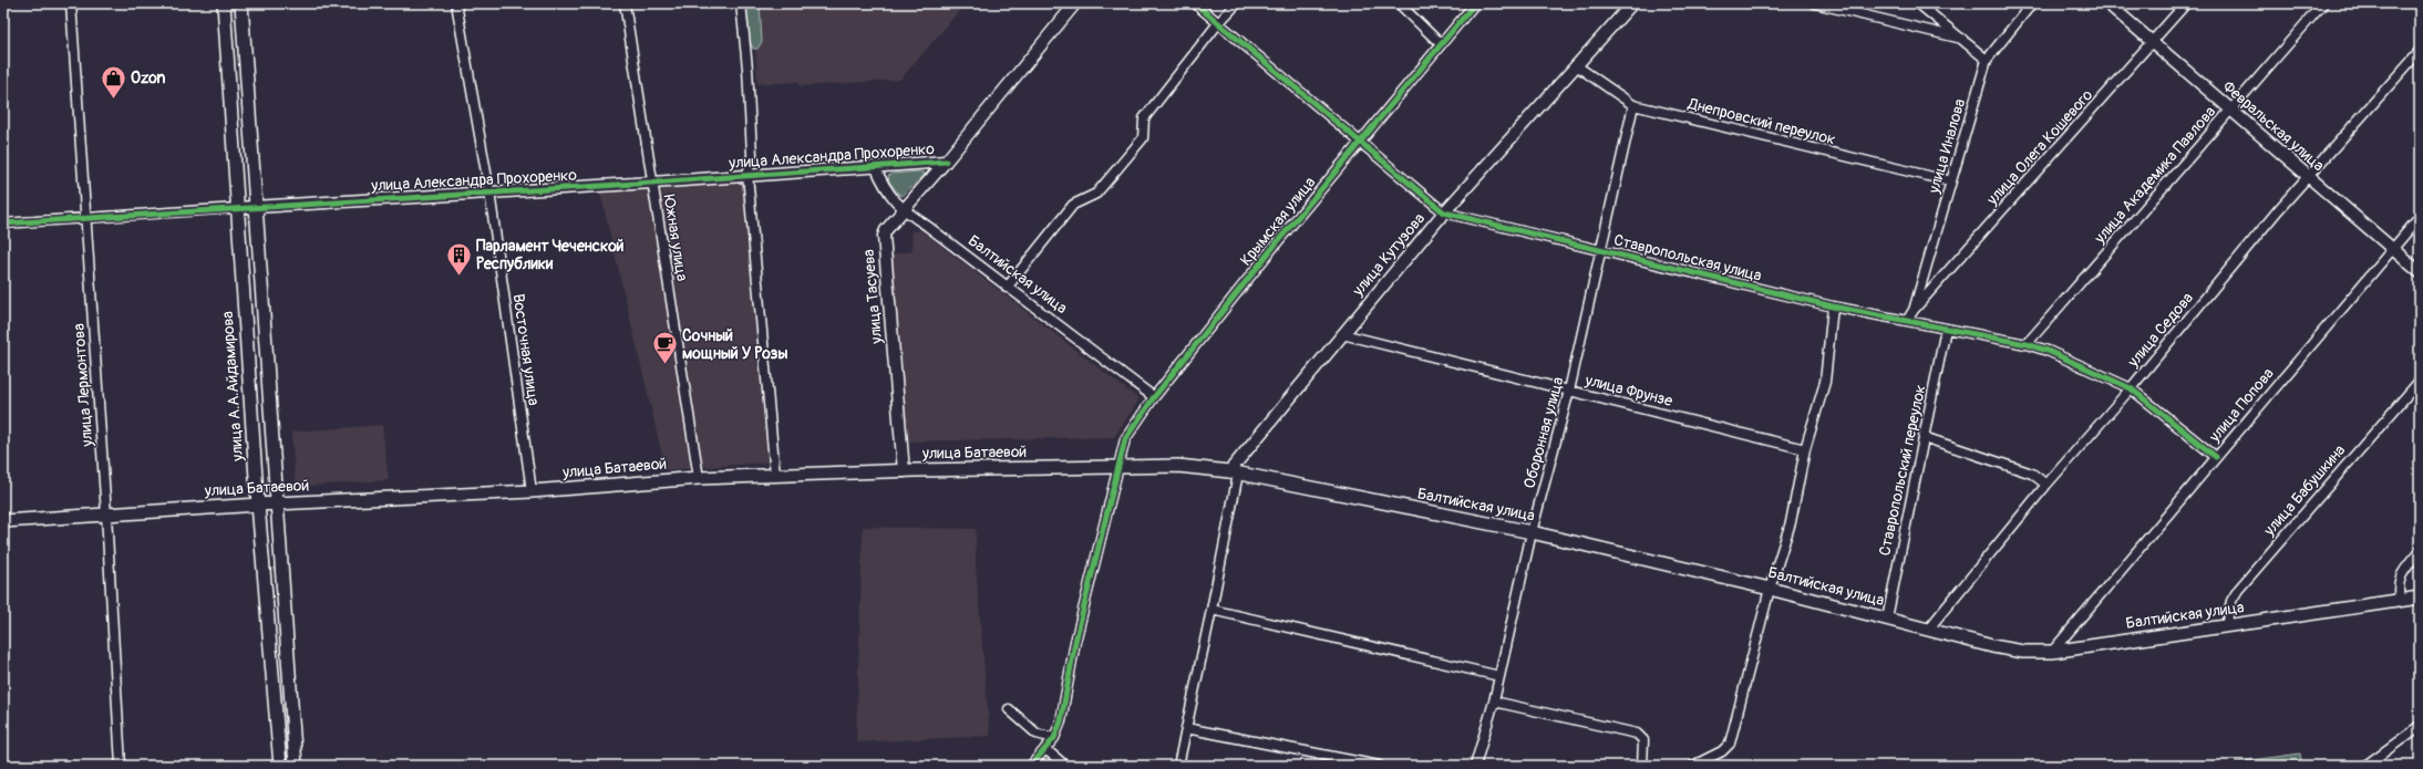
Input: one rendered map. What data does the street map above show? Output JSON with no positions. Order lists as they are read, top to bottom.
{
  "streets": {
    "main road": ["Балтийская улица", "улица А.А.Айдамирова", "улица Батаевой"],
    "street": [
      "Днепровский переулок",
      "Февральская улица",
      "улица Иналова",
      "улица Олега Кошевого",
      "улица Александра Прохоренко",
      "улица Академика Павлова",
      "Крымская улица",
      "Южная улица",
      "улица Кутузова",
      "Ставропольская улица",
      "улица Тасуева",
      "улица Седова",
      "Восточная улица",
      "улица Лермонтова",
      "улица Фрунзе",
      "улица Попова",
      "Оборонная улица",
      "Ставропольский переулок",
      "улица Бабушкина"
    ]
  },
  "crossings": [
    ["Днепровский переулок", "улица Иналова"],
    ["Днепровский переулок", "улица Кутузова"],
    ["Днепровский переулок", "Оборонная улица"],
    ["Февральская улица", "улица Олега Кошевого"],
    ["Февральская улица", "улица Академика Павлова"],
    ["Февральская улица", "улица Седова"],
    ["Февральская улица", "улица Попова"],
    ["улица Иналова", "улица Олега Кошевого"],
    ["улица Александра Прохоренко", "Южная улица"],
    ["улица Александра Прохоренко", "Балтийская улица"],
    ["улица Александра Прохоренко", "улица Тасуева"],
    ["улица Александра Прохоренко", "Восточная улица"],
    ["улица Александра Прохоренко", "улица Лермонтова"],
    ["улица Александра Прохоренко", "улица А.А.Айдамирова"],
    ["улица Академика Павлова", "Ставропольская улица"],
    ["Крымская улица", "Ставропольская улица"],
    ["Крымская улица", "Балтийская улица"],
    ["Крымская улица", "улица Батаевой"],
    ["Южная улица", "улица Батаевой"],
    ["улица Кутузова", "Ставропольская улица"],
    ["улица Кутузова", "Балтийская улица"],
    ["улица Кутузова", "улица Фрунзе"],
    ["улица Кутузова", "улица Батаевой"],
    ["Ставропольская улица", "улица Седова"],
    ["Ставропольская улица", "улица Попова"],
    ["Ставропольская улица", "Оборонная улица"],
    ["Ставропольская улица", "Ставропольский переулок"],
    ["Балтийская улица", "улица Тасуева"],
    ["Балтийская улица", "улица Седова"],
    ["Балтийская улица", "улица Попова"],
    ["Балтийская улица", "Оборонная улица"],
    ["Балтийская улица", "улица Батаевой"],
    ["Балтийская улица", "Ставропольский переулок"],
    ["Балтийская улица", "улица Бабушкина"],
    ["улица Тасуева", "улица Батаевой"],
    ["Восточная улица", "улица Батаевой"],
    ["улица Лермонтова", "улица Батаевой"],
    ["улица А.А.Айдамирова", "улица Батаевой"],
    ["улица Фрунзе", "Оборонная улица"]
  ],
  "places": {
    "shop": ["Ozon"],
    "building": ["Парламент Чеченской Республики"],
    "cafe": ["Сочный мощный У Розы"]
  }
}
